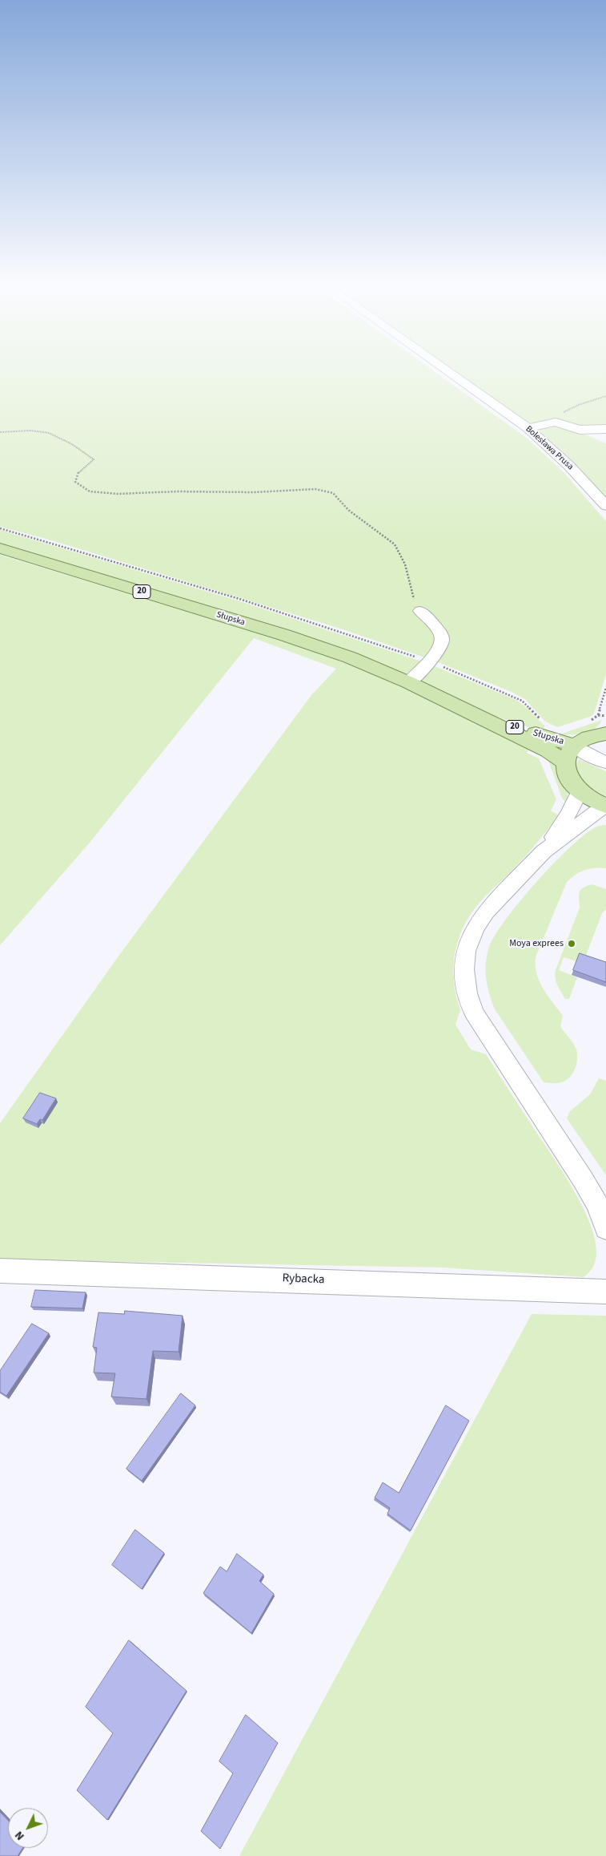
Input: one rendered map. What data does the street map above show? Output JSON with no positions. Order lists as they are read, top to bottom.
{
  "streets": {
    "main road": ["20", "Słupska"],
    "street": ["Bolesława Prusa", "Rybacka"]
  },
  "places": ["Moya exprees"],
  "north": "bottom left"
}
